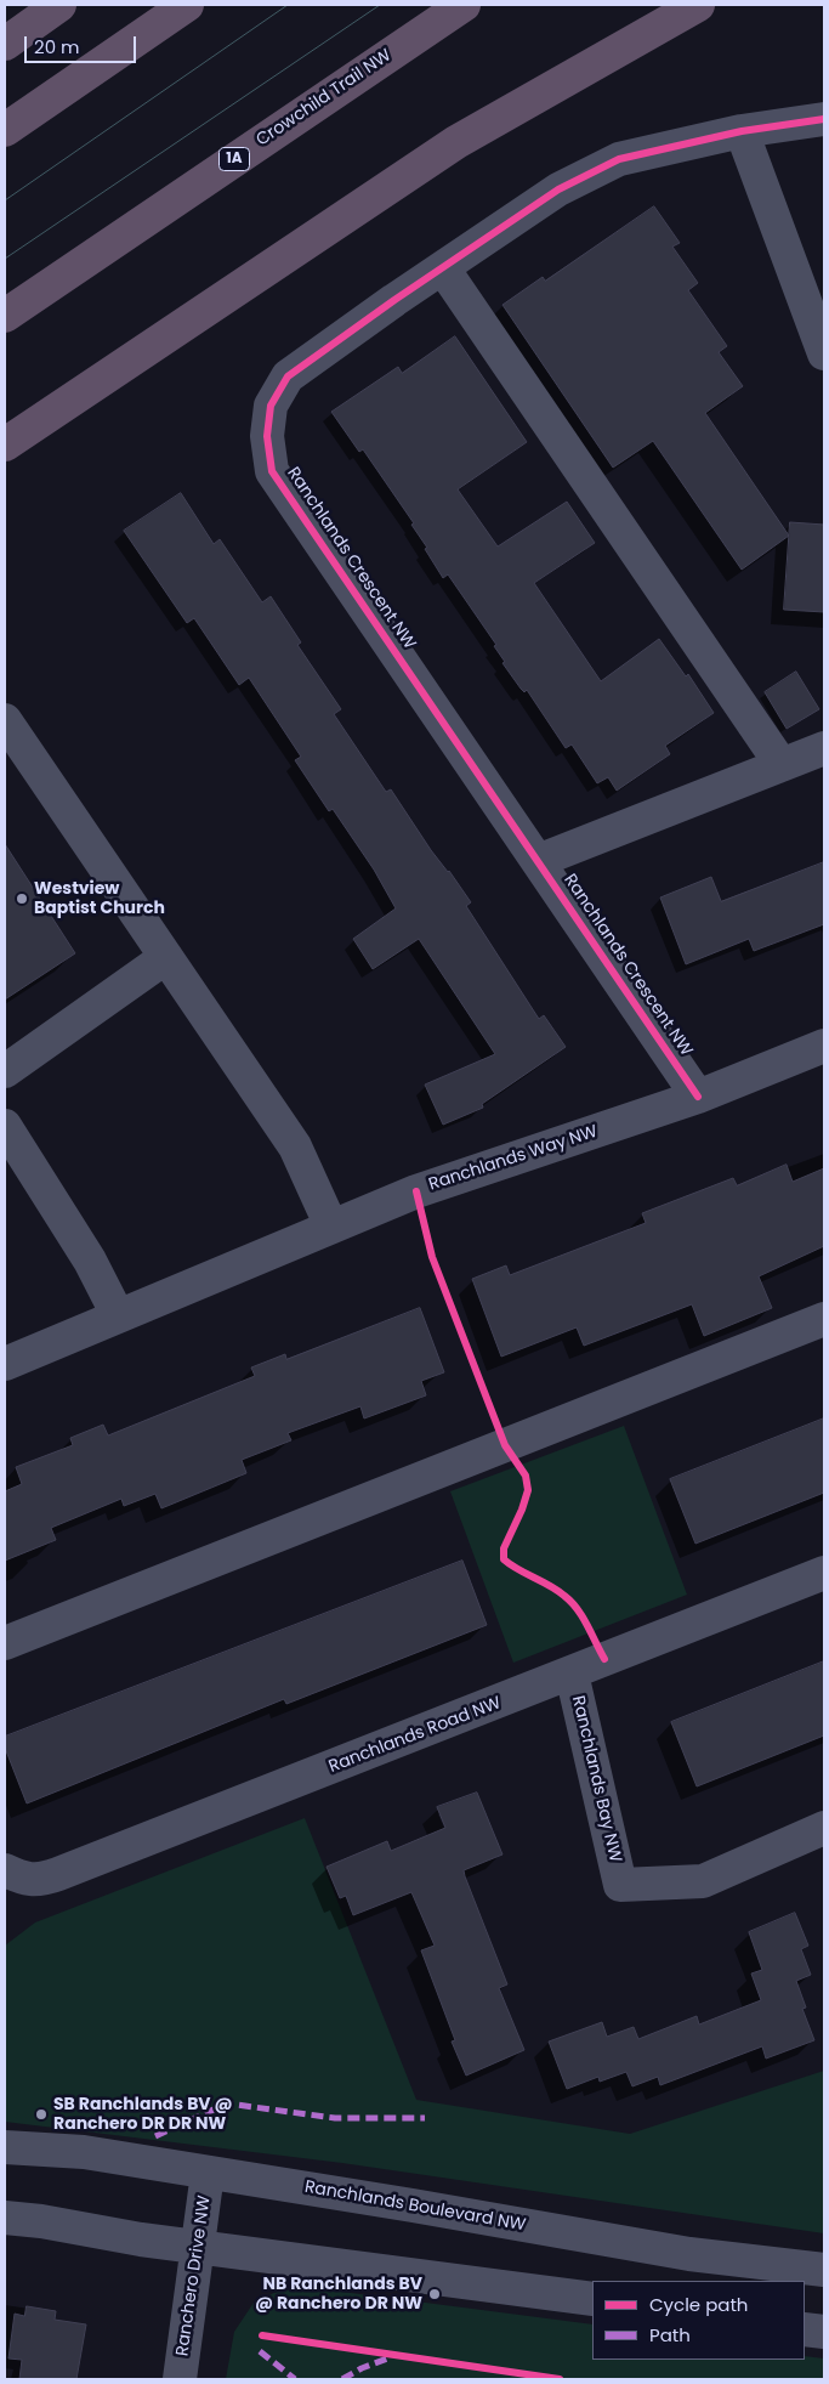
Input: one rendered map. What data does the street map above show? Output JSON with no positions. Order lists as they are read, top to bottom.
{
  "streets": {
    "highway": ["Crowchild Trail NW", "1A"],
    "street": [
      "Ranchlands Crescent NW",
      "Ranchlands Way NW",
      "Ranchlands Road NW",
      "Ranchlands Bay NW",
      "Ranchlands Boulevard NW",
      "Ranchero Drive NW"
    ]
  },
  "crossings": [
    ["Ranchlands Crescent NW", "Ranchlands Way NW"],
    ["Ranchlands Road NW", "Ranchlands Bay NW"],
    ["Ranchlands Boulevard NW", "Ranchero Drive NW"]
  ],
  "places": ["Westview Baptist Church", "SB Ranchlands BV @ Ranchero DR DR NW", "NB Ranchlands BV @ Ranchero DR NW"],
  "legend": ["Cycle path", "Path"],
  "scale_bar": "20 m"
}
